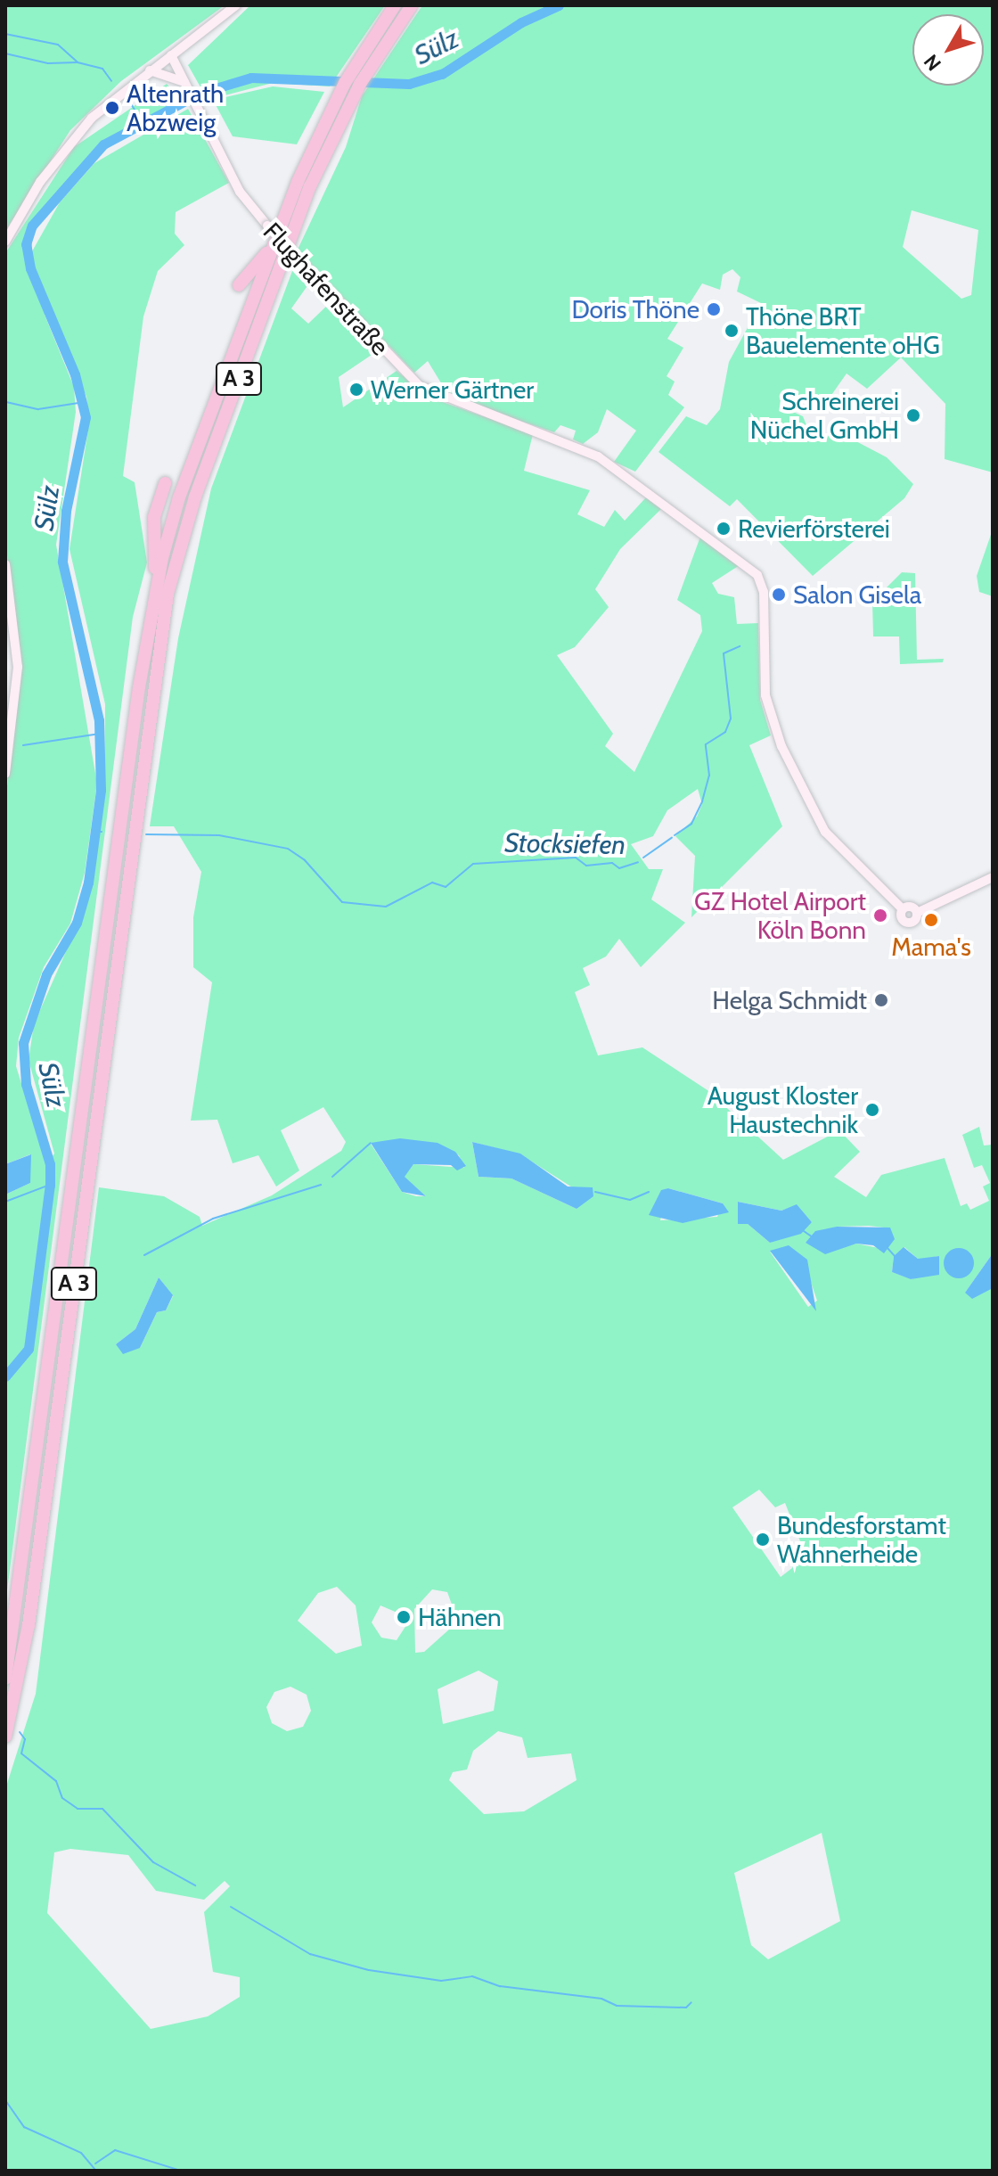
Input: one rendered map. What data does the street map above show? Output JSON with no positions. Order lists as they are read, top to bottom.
{
  "streets": {
    "highway": ["A 3"],
    "main road": ["Flughafenstraße"]
  },
  "water": ["Sülz", "Stocksiefen"],
  "places": [
    "Altenrath Abzweig",
    "Doris Thöne",
    "Thöne BRT Bauelemente oHG",
    "Werner Gärtner",
    "Schreinerei Nüchel GmbH",
    "Revierförsterei",
    "Salon Gisela",
    "GZ Hotel Airport Köln Bonn",
    "Mama's",
    "Helga Schmidt",
    "August Kloster Haustechnik",
    "Bundesforstamt Wahnerheide",
    "Hähnen"
  ],
  "north": "bottom left"
}
